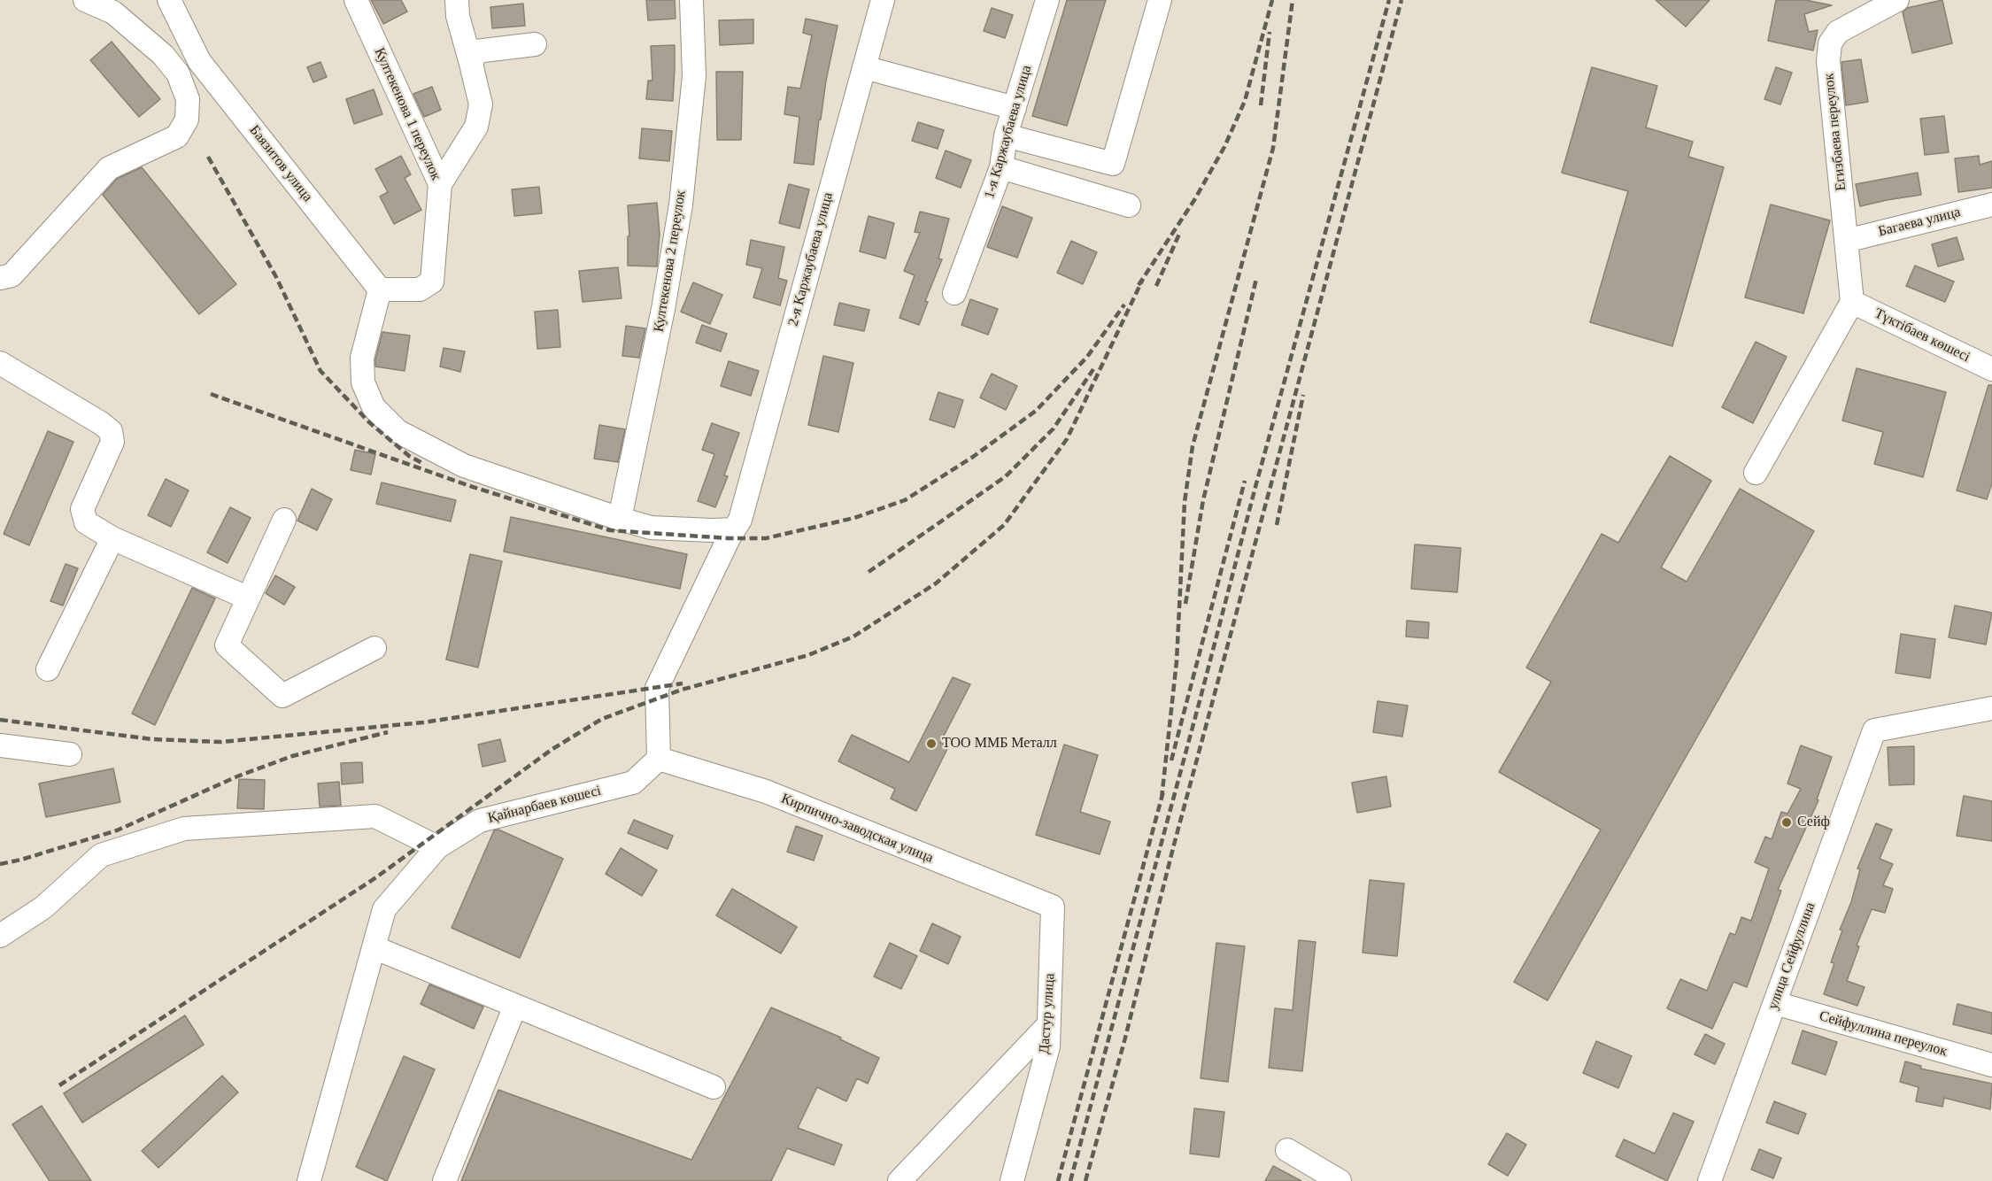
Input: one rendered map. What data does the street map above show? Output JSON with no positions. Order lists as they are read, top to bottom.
{
  "streets": {
    "street": [
      "Култекенова 1 переулок",
      "1-я Каржаубаева улица",
      "Егизбаева переулок",
      "Баязитов улица",
      "Багаева улица",
      "2-я Каржаубаева улица",
      "Култекенова 2 переулок",
      "Түктібаев көшесі",
      "Қайнарбаев көшесі",
      "Кирпично-заводская улица",
      "улица Сейфуллина",
      "Дастур улица",
      "Сейфуллина переулок"
    ]
  },
  "crossings": [
    ["Култекенова 1 переулок", "Баязитов улица"],
    ["Егизбаева переулок", "Багаева улица"],
    ["Егизбаева переулок", "Түктібаев көшесі"],
    ["Қайнарбаев көшесі", "Кирпично-заводская улица"],
    ["Кирпично-заводская улица", "Дастур улица"],
    ["улица Сейфуллина", "Сейфуллина переулок"]
  ],
  "places": ["ТОО ММБ Металл", "Сейф"]
}
